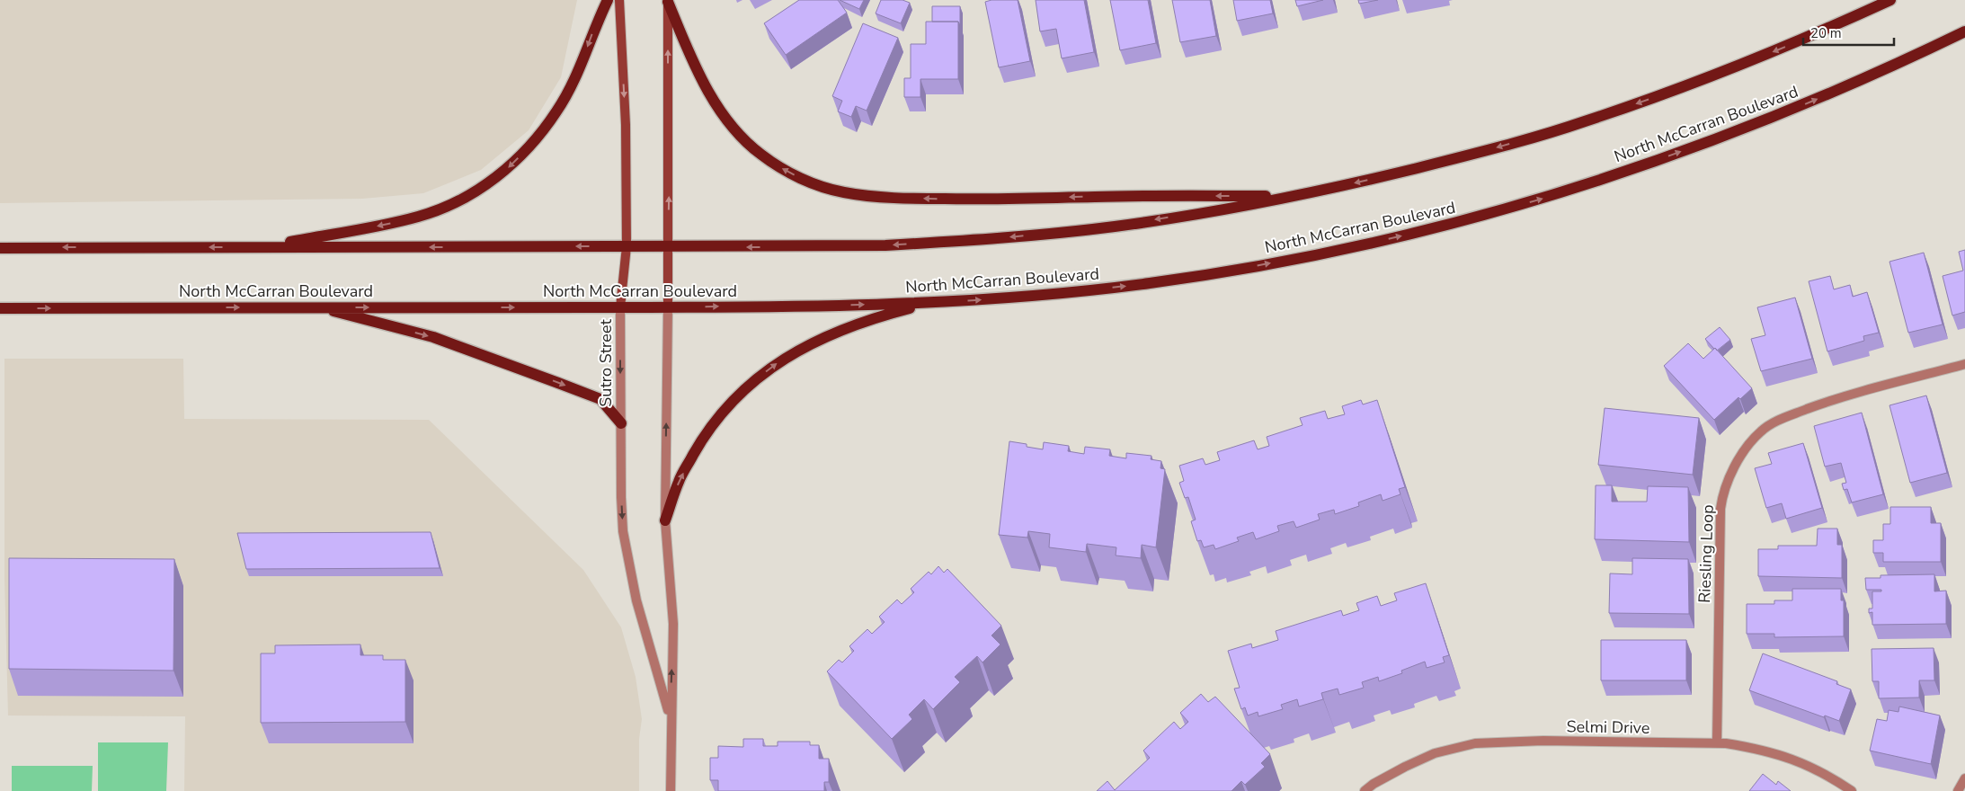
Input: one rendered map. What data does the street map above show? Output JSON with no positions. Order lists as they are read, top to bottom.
{
  "streets": {
    "main road": ["North McCarran Boulevard", "Sutro Street"],
    "street": ["Riesling Loop", "Selmi Drive"]
  },
  "crossings": [
    ["North McCarran Boulevard", "Sutro Street"],
    ["Riesling Loop", "Selmi Drive"]
  ],
  "scale_bar": "20 m"
}
